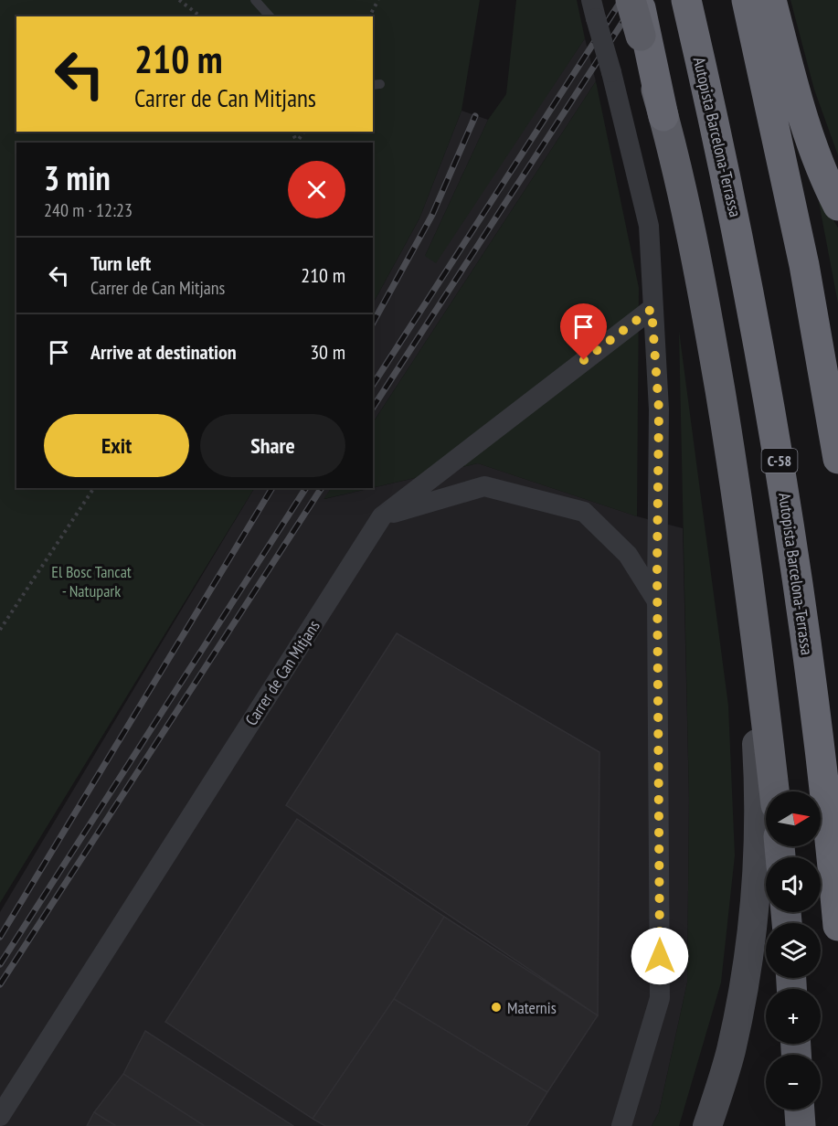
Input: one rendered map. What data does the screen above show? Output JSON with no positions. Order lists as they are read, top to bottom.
{
  "streets": {
    "highway": ["Autopista Barcelona-Terrassa", "C-58"],
    "street": ["Carrer de Can Mitjans"]
  },
  "parks": ["El Bosc Tancat - Natupark"],
  "places": ["Maternis"],
  "north": "right",
  "page": {
    "turn": ["210 m", "Carrer de Can Mitjans"],
    "heading": ["3 min", "240 m · 12:23"],
    "list": [
      {
        "name": "Turn left",
        "note": "Carrer de Can Mitjans",
        "value": "210 m"
      },
      {
        "name": "Arrive at destination",
        "value": "30 m"
      }
    ],
    "buttons": ["Exit", "Share"],
    "map_buttons": ["+", "−"]
  }
}
